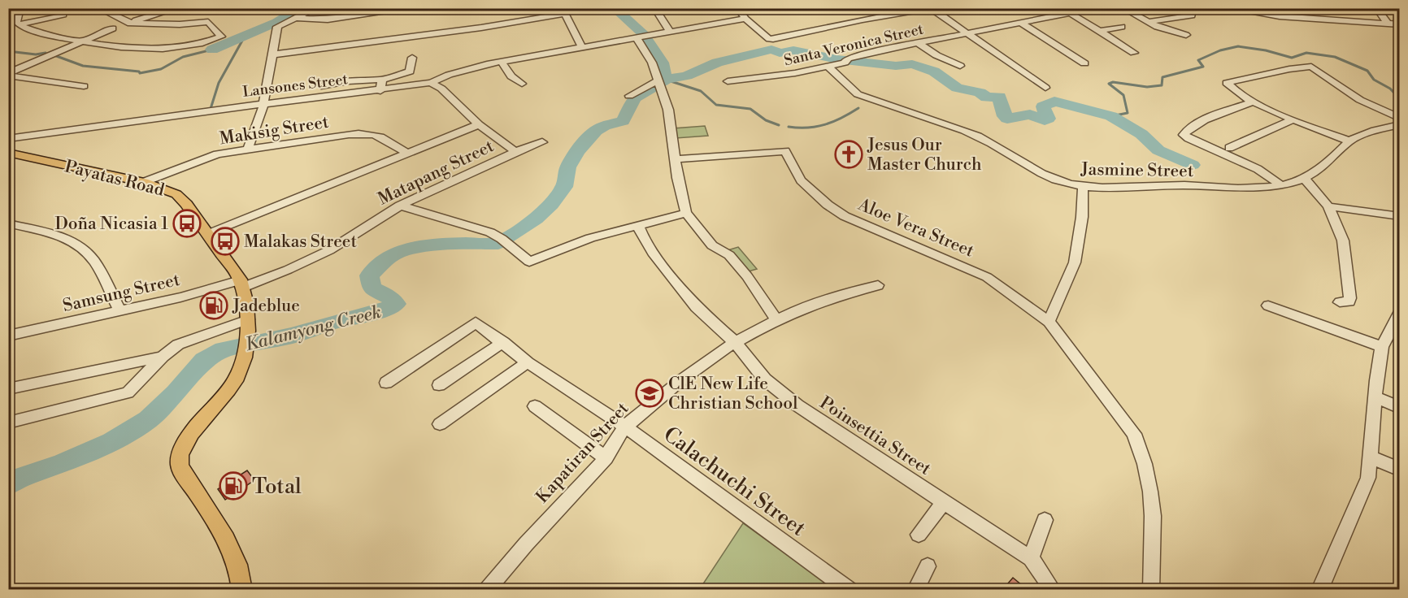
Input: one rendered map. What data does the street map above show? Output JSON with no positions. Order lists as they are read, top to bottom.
{
  "streets": {
    "main road": ["Payatas Road"],
    "street": [
      "Santa Veronica Street",
      "Lansones Street",
      "Makisig Street",
      "Jasmine Street",
      "Matapang Street",
      "Aloe Vera Street",
      "Samsung Street",
      "Poinsettia Street",
      "Kapatiran Street",
      "Calachuchi Street"
    ]
  },
  "crossings": [
    ["Santa Veronica Street", "Jasmine Street"],
    ["Makisig Street", "Payatas Road"],
    ["Matapang Street", "Payatas Road"],
    ["Matapang Street", "Samsung Street"],
    ["Payatas Road", "Samsung Street"],
    ["Poinsettia Street", "Kapatiran Street"],
    ["Kapatiran Street", "Calachuchi Street"]
  ],
  "water": ["Kalamyong Creek"],
  "places": {
    "church": ["Jesus Our Master Church"],
    "bus stop": ["Doña Nicasia 1", "Malakas Street"],
    "fuel station": ["Jadeblue", "Total"],
    "school or university": ["ClE New Life Christian School"]
  }
}
